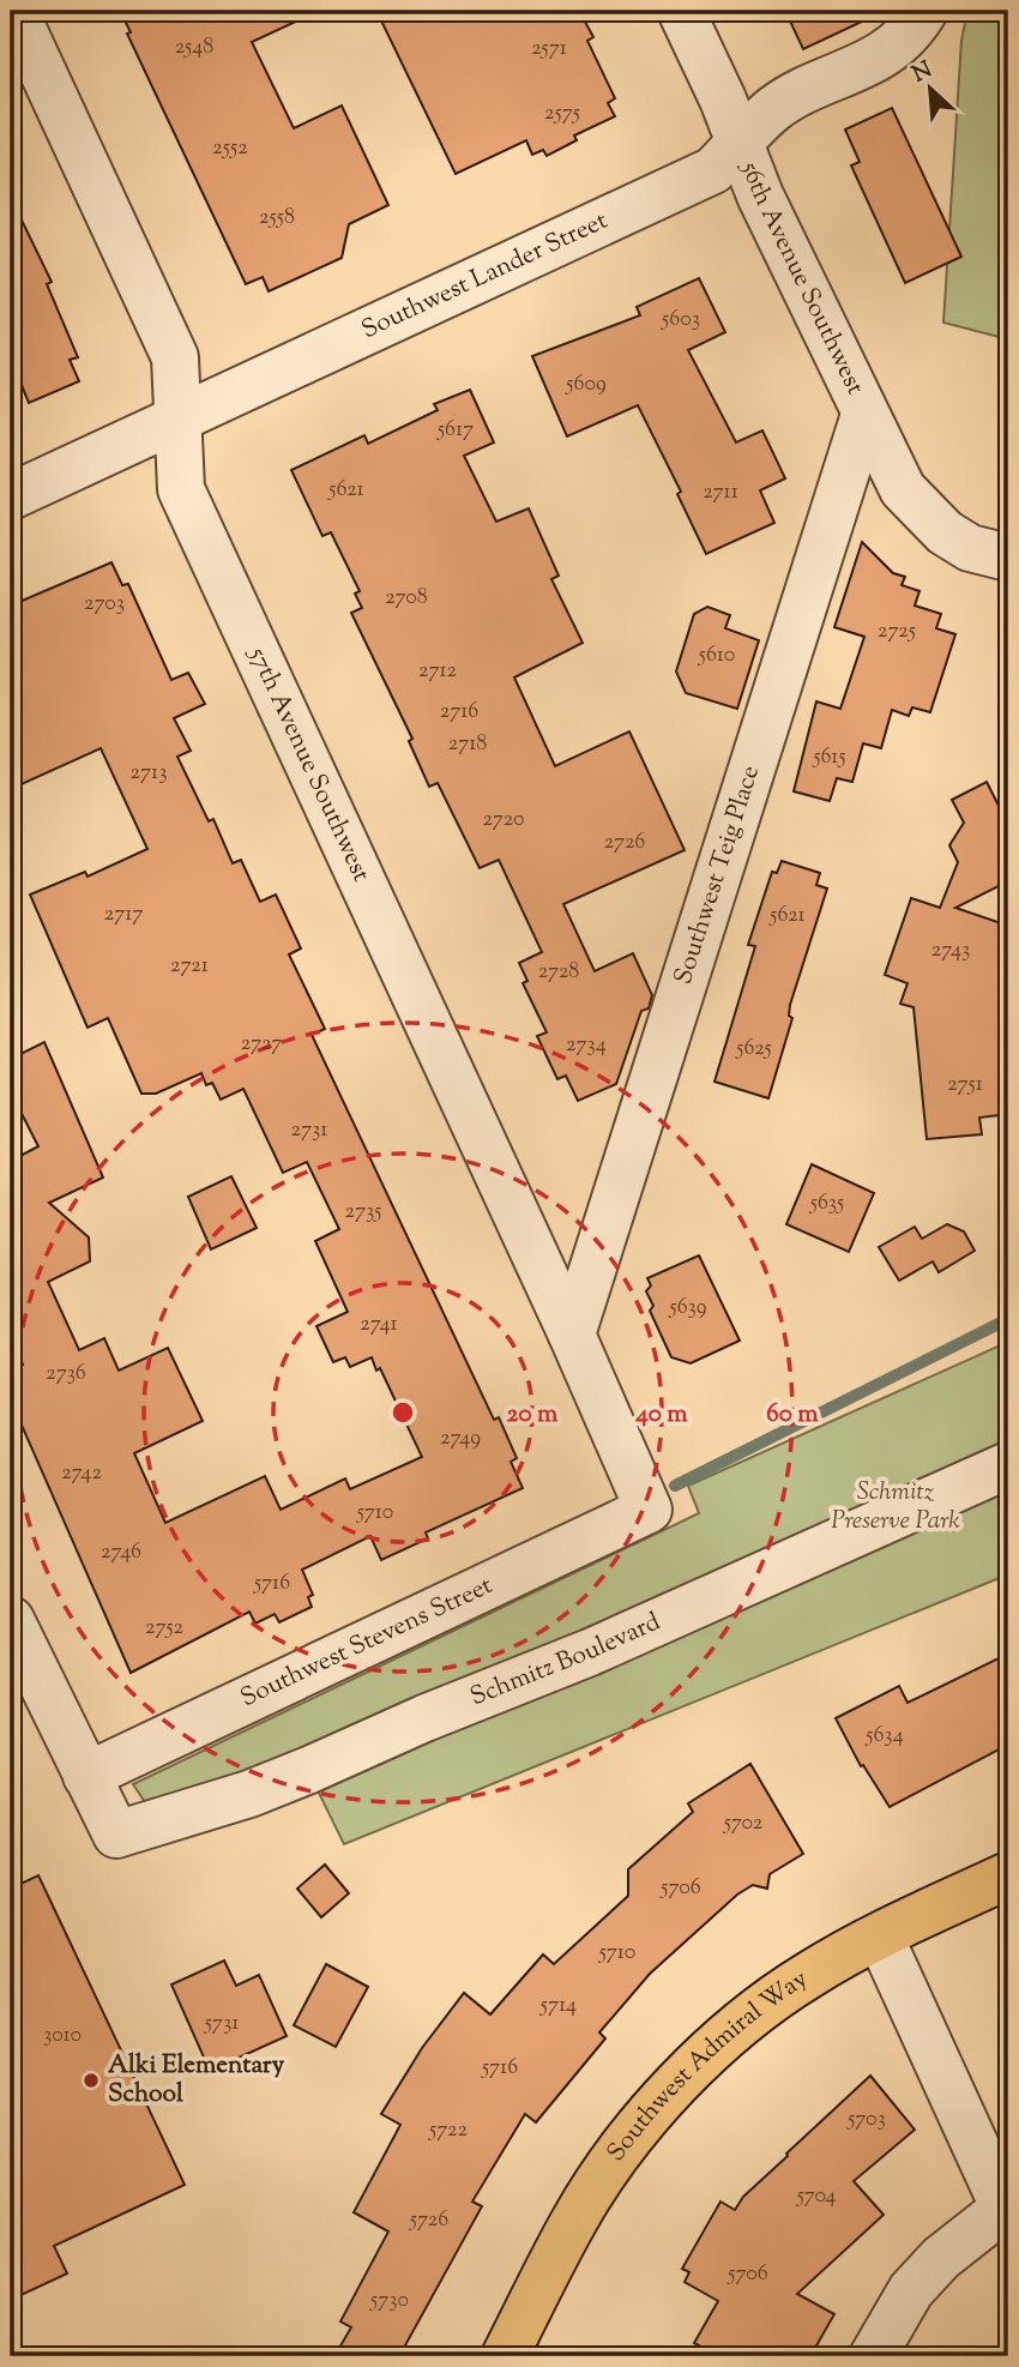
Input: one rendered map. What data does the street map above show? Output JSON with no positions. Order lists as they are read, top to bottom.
{
  "streets": {
    "main road": ["Southwest Admiral Way"],
    "street": [
      "Southwest Lander Street",
      "56th Avenue Southwest",
      "57th Avenue Southwest",
      "Southwest Teig Place",
      "Southwest Stevens Street",
      "Schmitz Boulevard"
    ]
  },
  "crossings": [
    ["Southwest Lander Street", "56th Avenue Southwest"],
    ["Southwest Lander Street", "57th Avenue Southwest"],
    ["56th Avenue Southwest", "Southwest Teig Place"],
    ["57th Avenue Southwest", "Southwest Teig Place"],
    ["57th Avenue Southwest", "Southwest Stevens Street"],
    ["Southwest Stevens Street", "Schmitz Boulevard"]
  ],
  "parks": ["Schmitz Preserve Park"],
  "places": ["Alki Elementary School"],
  "house_numbers": [
    "2548",
    "2571",
    "2575",
    "2552",
    "2558",
    "5603",
    "5609",
    "5617",
    "5621",
    "2711",
    "2708",
    "2703",
    "2725",
    "5610",
    "2712",
    "2716",
    "2718",
    "5615",
    "2713",
    "2720",
    "2726",
    "2717",
    "5621",
    "2743",
    "2721",
    "2728",
    "2727",
    "2734",
    "5625",
    "2751",
    "2731",
    "5635",
    "2735",
    "5639",
    "2741",
    "2736",
    "2749",
    "2742",
    "5710",
    "2746",
    "5716",
    "2752",
    "5634",
    "5702",
    "5706",
    "5710",
    "5714",
    "5731",
    "3010",
    "5716",
    "5703",
    "5722",
    "5704",
    "5726",
    "5706",
    "5730"
  ],
  "north": "top left",
  "rings": ["20 m", "40 m", "60 m"]
}
